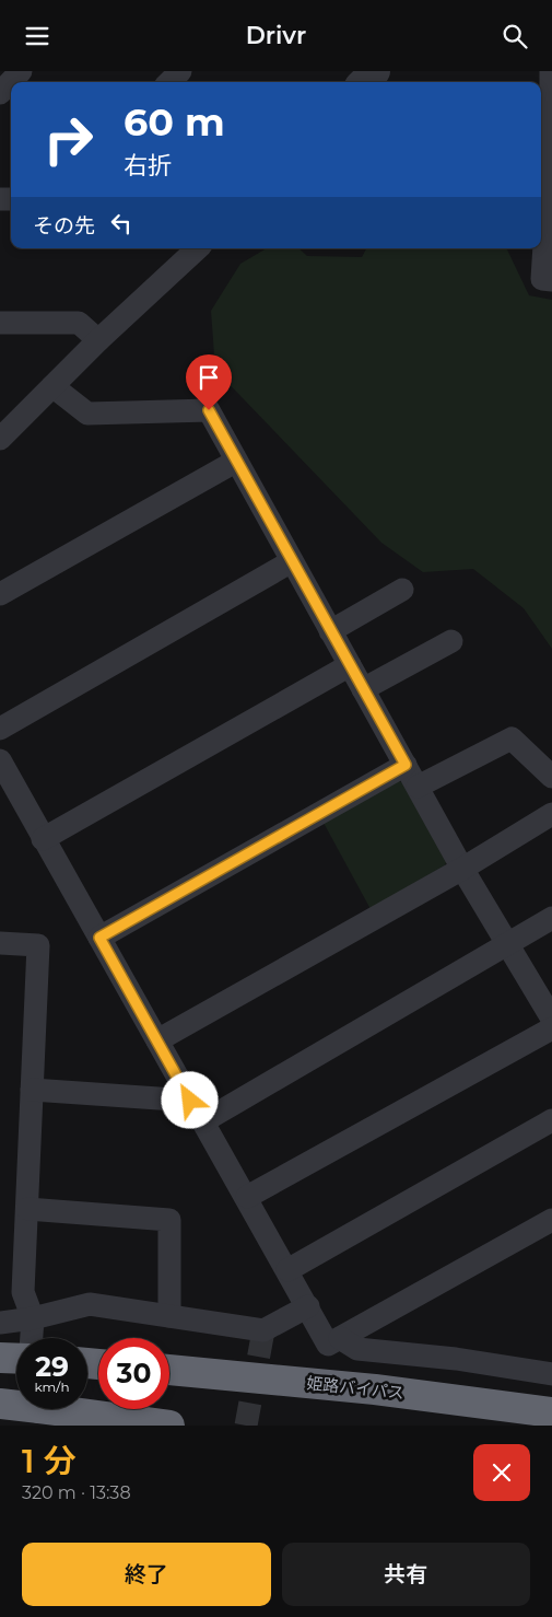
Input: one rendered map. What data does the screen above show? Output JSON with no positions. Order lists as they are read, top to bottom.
{
  "streets": {
    "highway": ["姫路バイパス"]
  },
  "page": {
    "header": "Drivr",
    "turn": ["60 m", "右折"],
    "then": "その先",
    "speed": "29 km/h",
    "limit": "30",
    "heading": ["1 分", "320 m · 13:38"],
    "buttons": ["終了", "共有"]
  }
}
